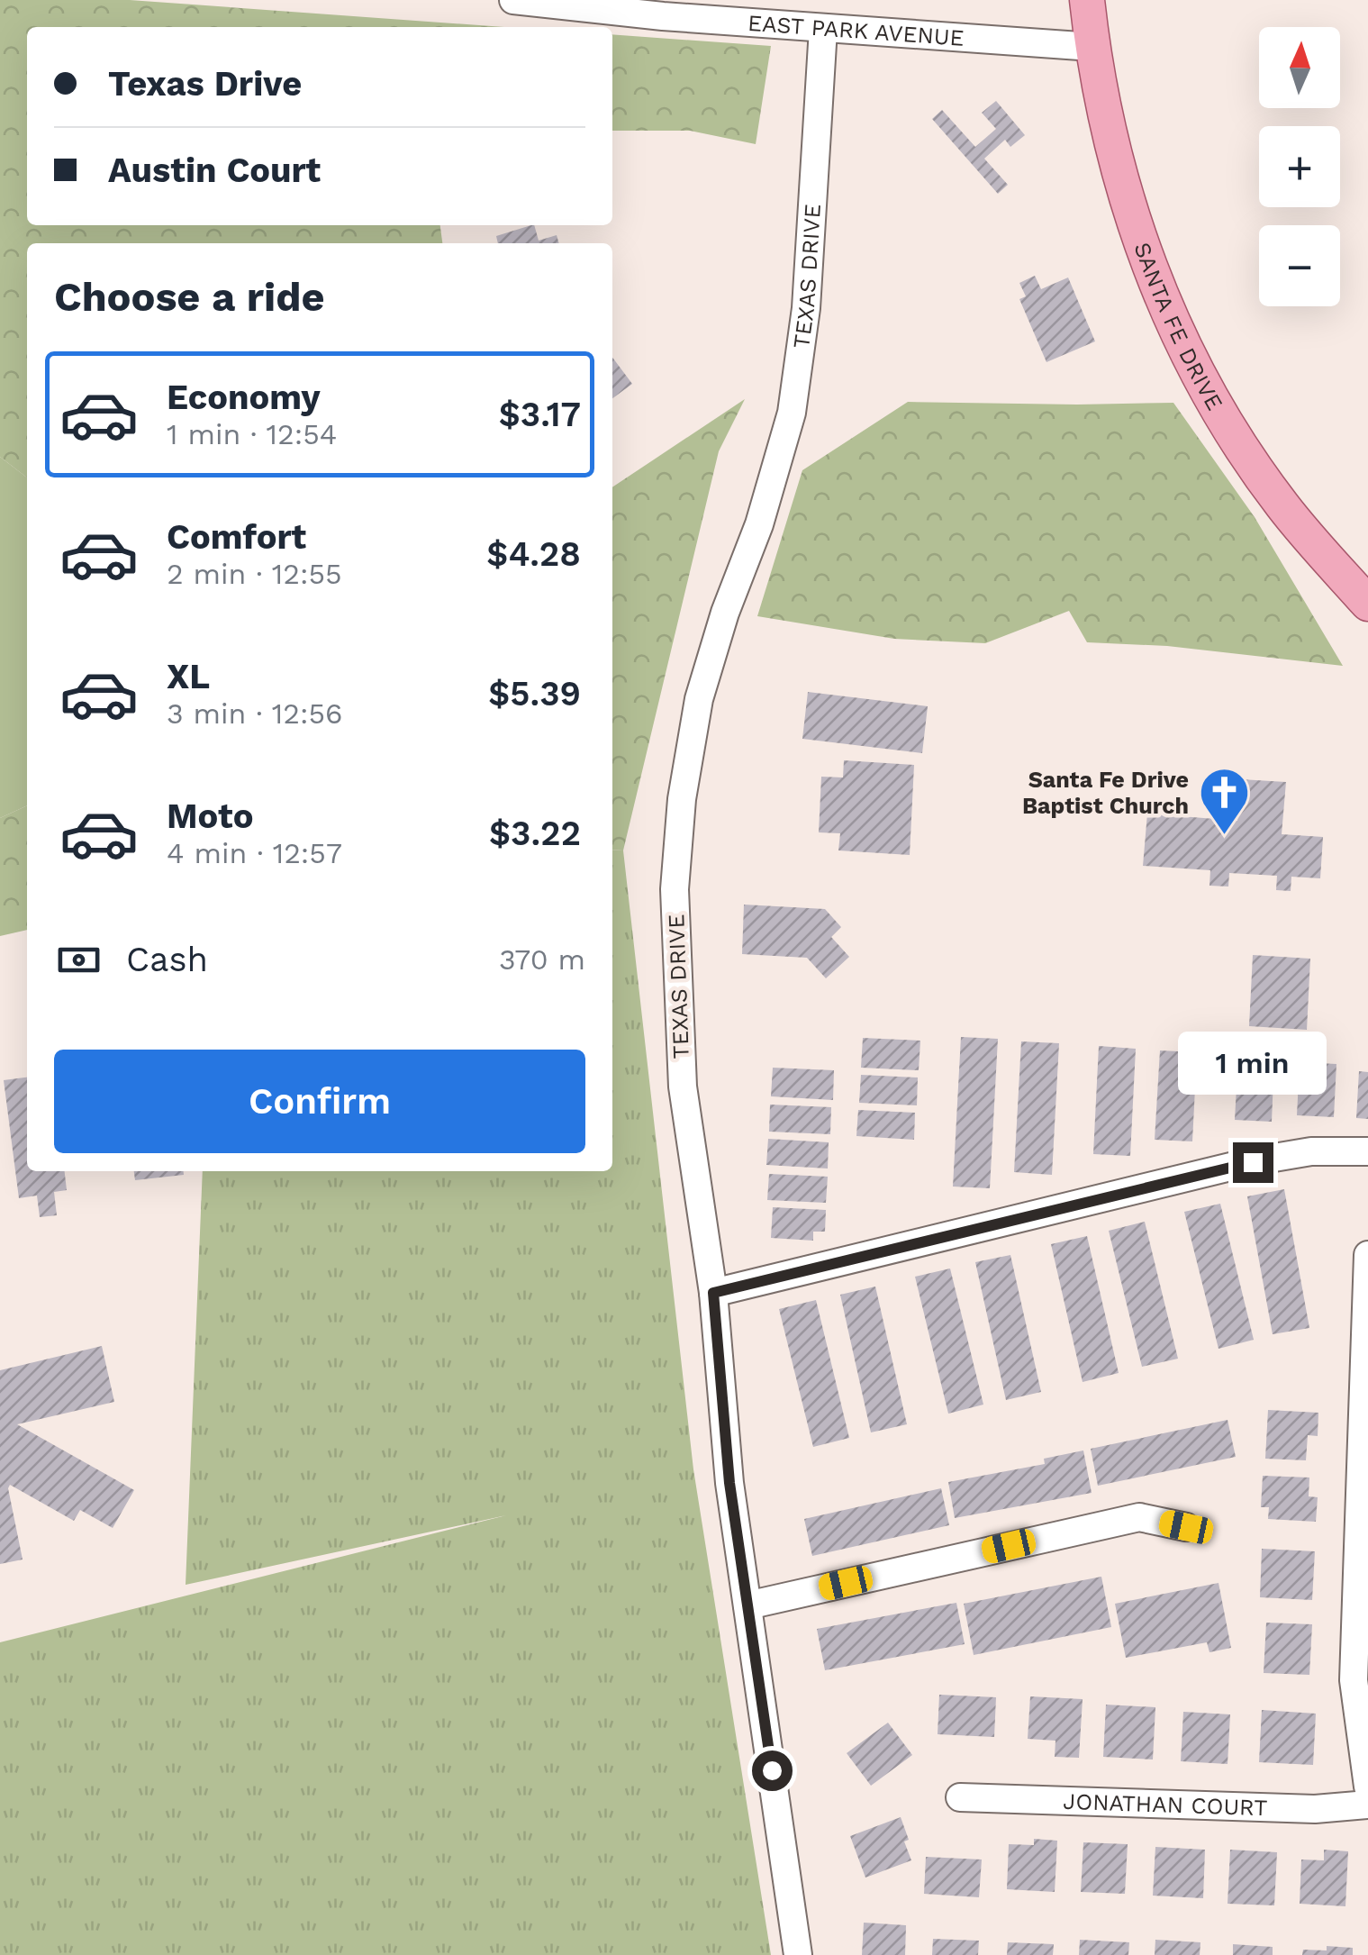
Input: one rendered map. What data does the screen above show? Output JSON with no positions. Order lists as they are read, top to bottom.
{
  "streets": {
    "main road": ["SANTA FE DRIVE"],
    "street": ["EAST PARK AVENUE", "TEXAS DRIVE", "JONATHAN COURT"]
  },
  "crossings": [
    ["EAST PARK AVENUE", "TEXAS DRIVE"],
    ["EAST PARK AVENUE", "SANTA FE DRIVE"]
  ],
  "places": {
    "church": ["Santa Fe Drive Baptist Church"]
  },
  "north": "top",
  "page": {
    "map_buttons": ["+", "−"],
    "banner": ["Texas Drive", "Austin Court"],
    "heading": "Choose a ride",
    "list": [
      {
        "name": "Economy",
        "note": "1 min · 12:54",
        "value": "$3.17"
      },
      {
        "name": "Comfort",
        "note": "2 min · 12:55",
        "value": "$4.28"
      },
      {
        "name": "XL",
        "note": "3 min · 12:56",
        "value": "$5.39"
      },
      {
        "name": "Moto",
        "note": "4 min · 12:57",
        "value": "$3.22"
      }
    ],
    "pay": ["Cash", "370 m"],
    "bubble": "1 min",
    "buttons": "Confirm"
  }
}
